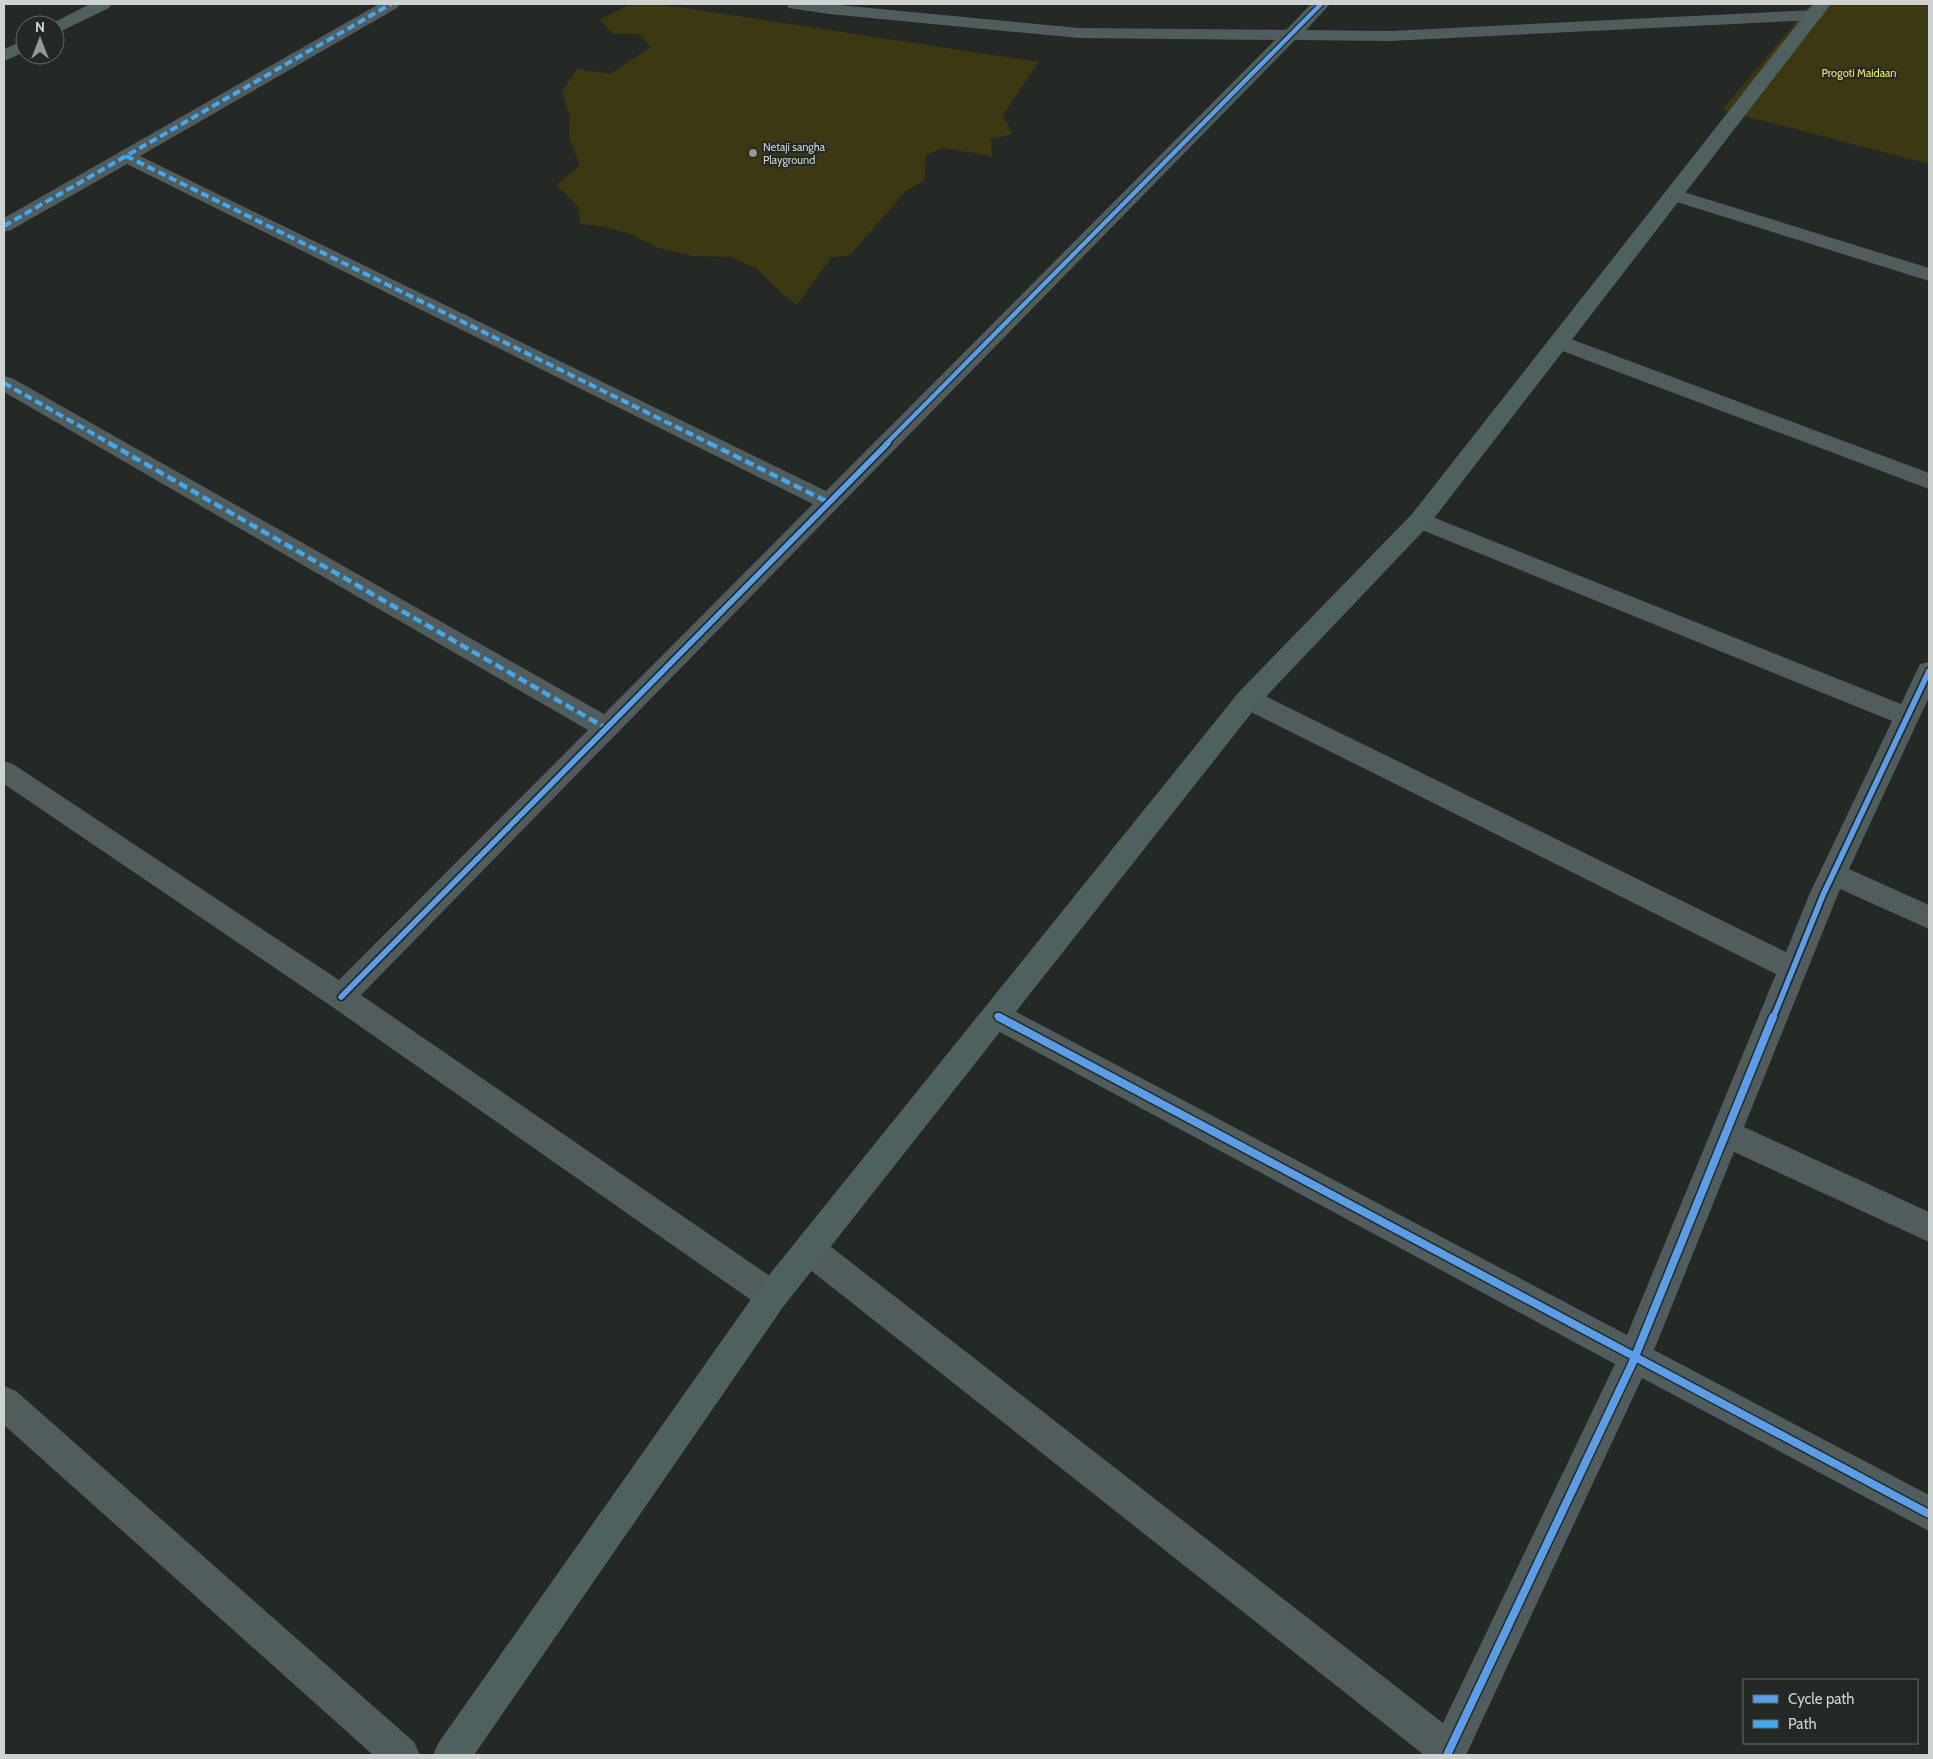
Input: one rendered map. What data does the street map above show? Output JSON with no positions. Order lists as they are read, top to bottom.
{
  "parks": ["Progoti Maidaan"],
  "places": ["Netaji sangha Playground"],
  "legend": ["Cycle path", "Path"],
  "north": "top"
}
